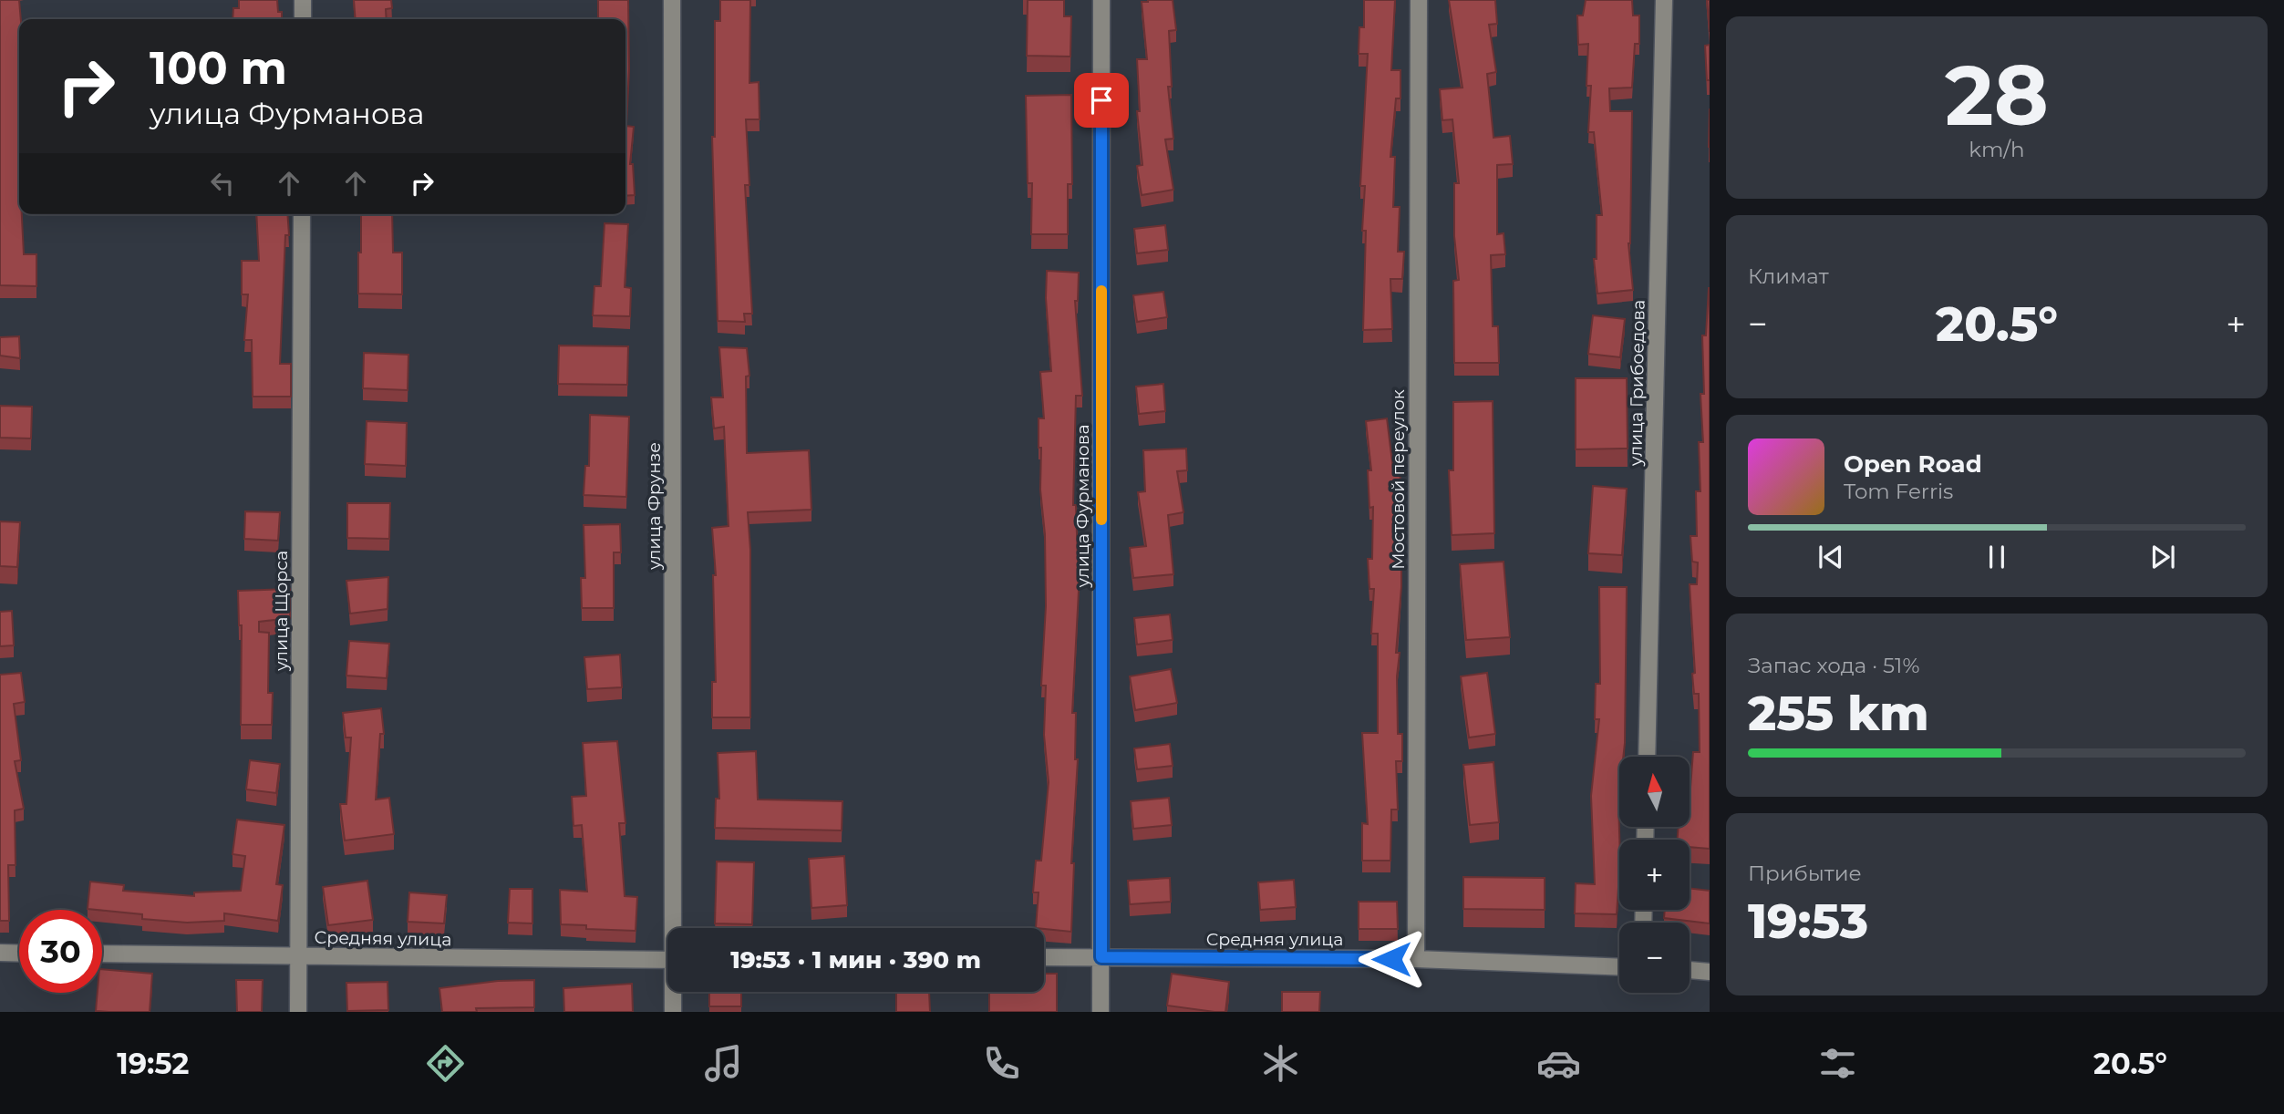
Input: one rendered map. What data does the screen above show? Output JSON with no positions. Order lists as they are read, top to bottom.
{
  "streets": {
    "street": [
      "улица Грибоедова",
      "Мостовой переулок",
      "улица Фрунзе",
      "улица Фурманова",
      "улица Щорса",
      "Средняя улица"
    ]
  },
  "crossings": [
    ["Мостовой переулок", "Средняя улица"],
    ["улица Фурманова", "Средняя улица"],
    ["улица Щорса", "Средняя улица"]
  ],
  "north": "top",
  "page": {
    "tile": [
      ["28", "km/h"],
      "Климат",
      ["Запас хода · 51%", "255 km"],
      ["Прибытие", "19:53"]
    ],
    "turn": ["100 m", "улица Фурманова"],
    "heat": ["−", "20.5°", "+"],
    "song": ["Open Road", "Tom Ferris"],
    "map_buttons": ["+", "−"],
    "limit": "30",
    "trip": "19:53 · 1 мин · 390 m",
    "tabs": ["19:52", "20.5°"]
  }
}
